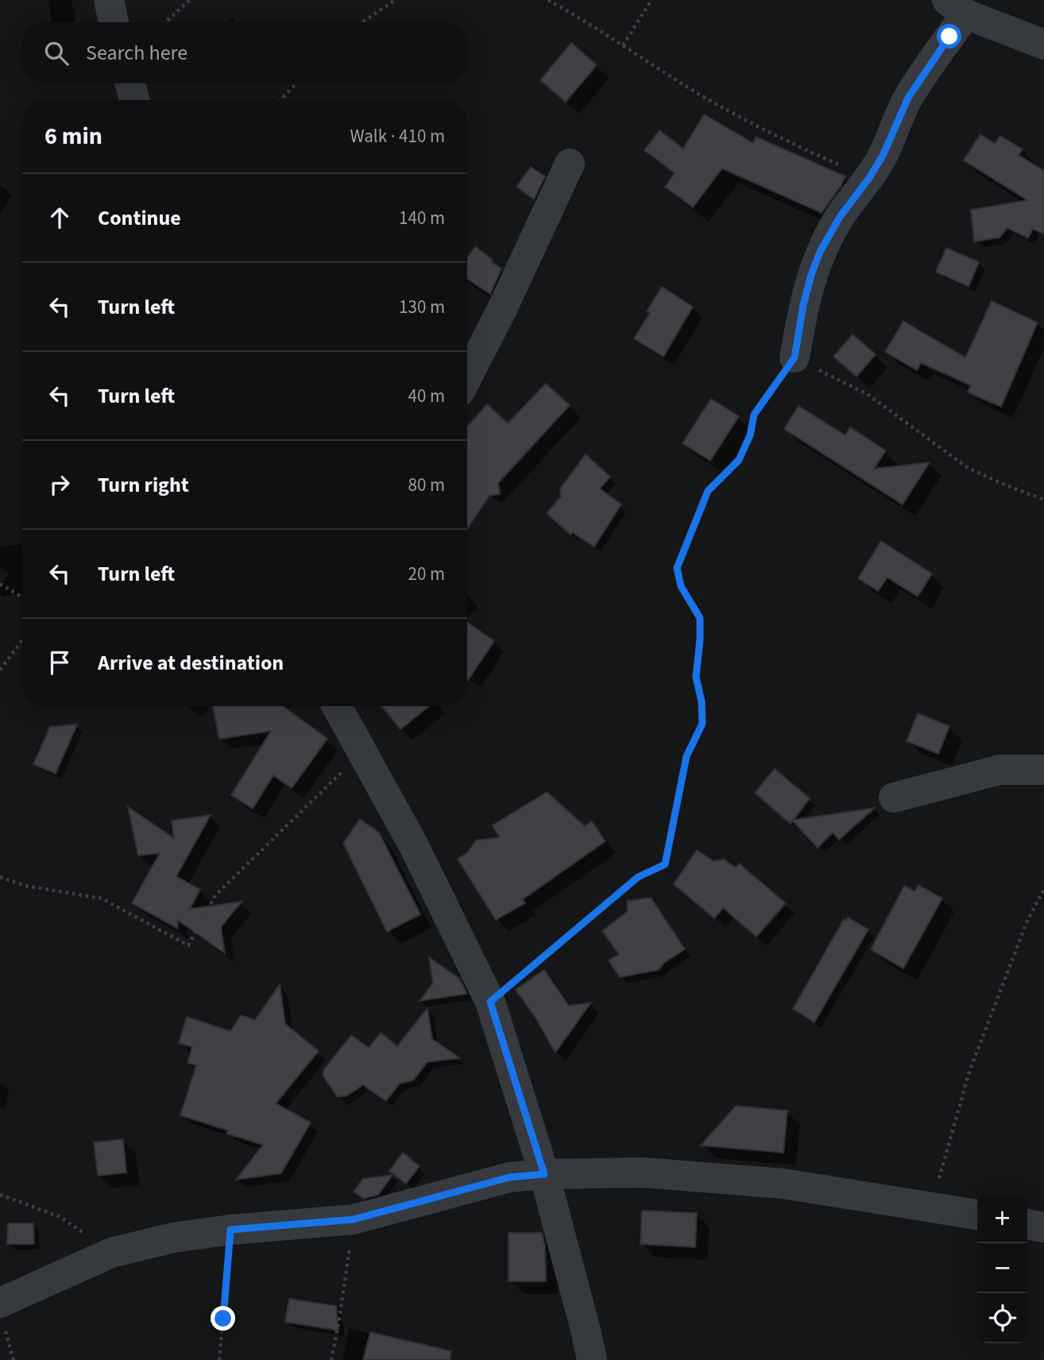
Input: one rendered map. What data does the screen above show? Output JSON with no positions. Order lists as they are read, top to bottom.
{
  "page": {
    "search": "Search here",
    "heading": ["6 min", "Walk · 410 m"],
    "list": [
      ["Continue", "140 m"],
      ["Turn left", "130 m"],
      ["Turn left", "40 m"],
      ["Turn right", "80 m"],
      ["Turn left", "20 m"],
      "Arrive at destination"
    ],
    "map_buttons": ["+", "−"]
  }
}
